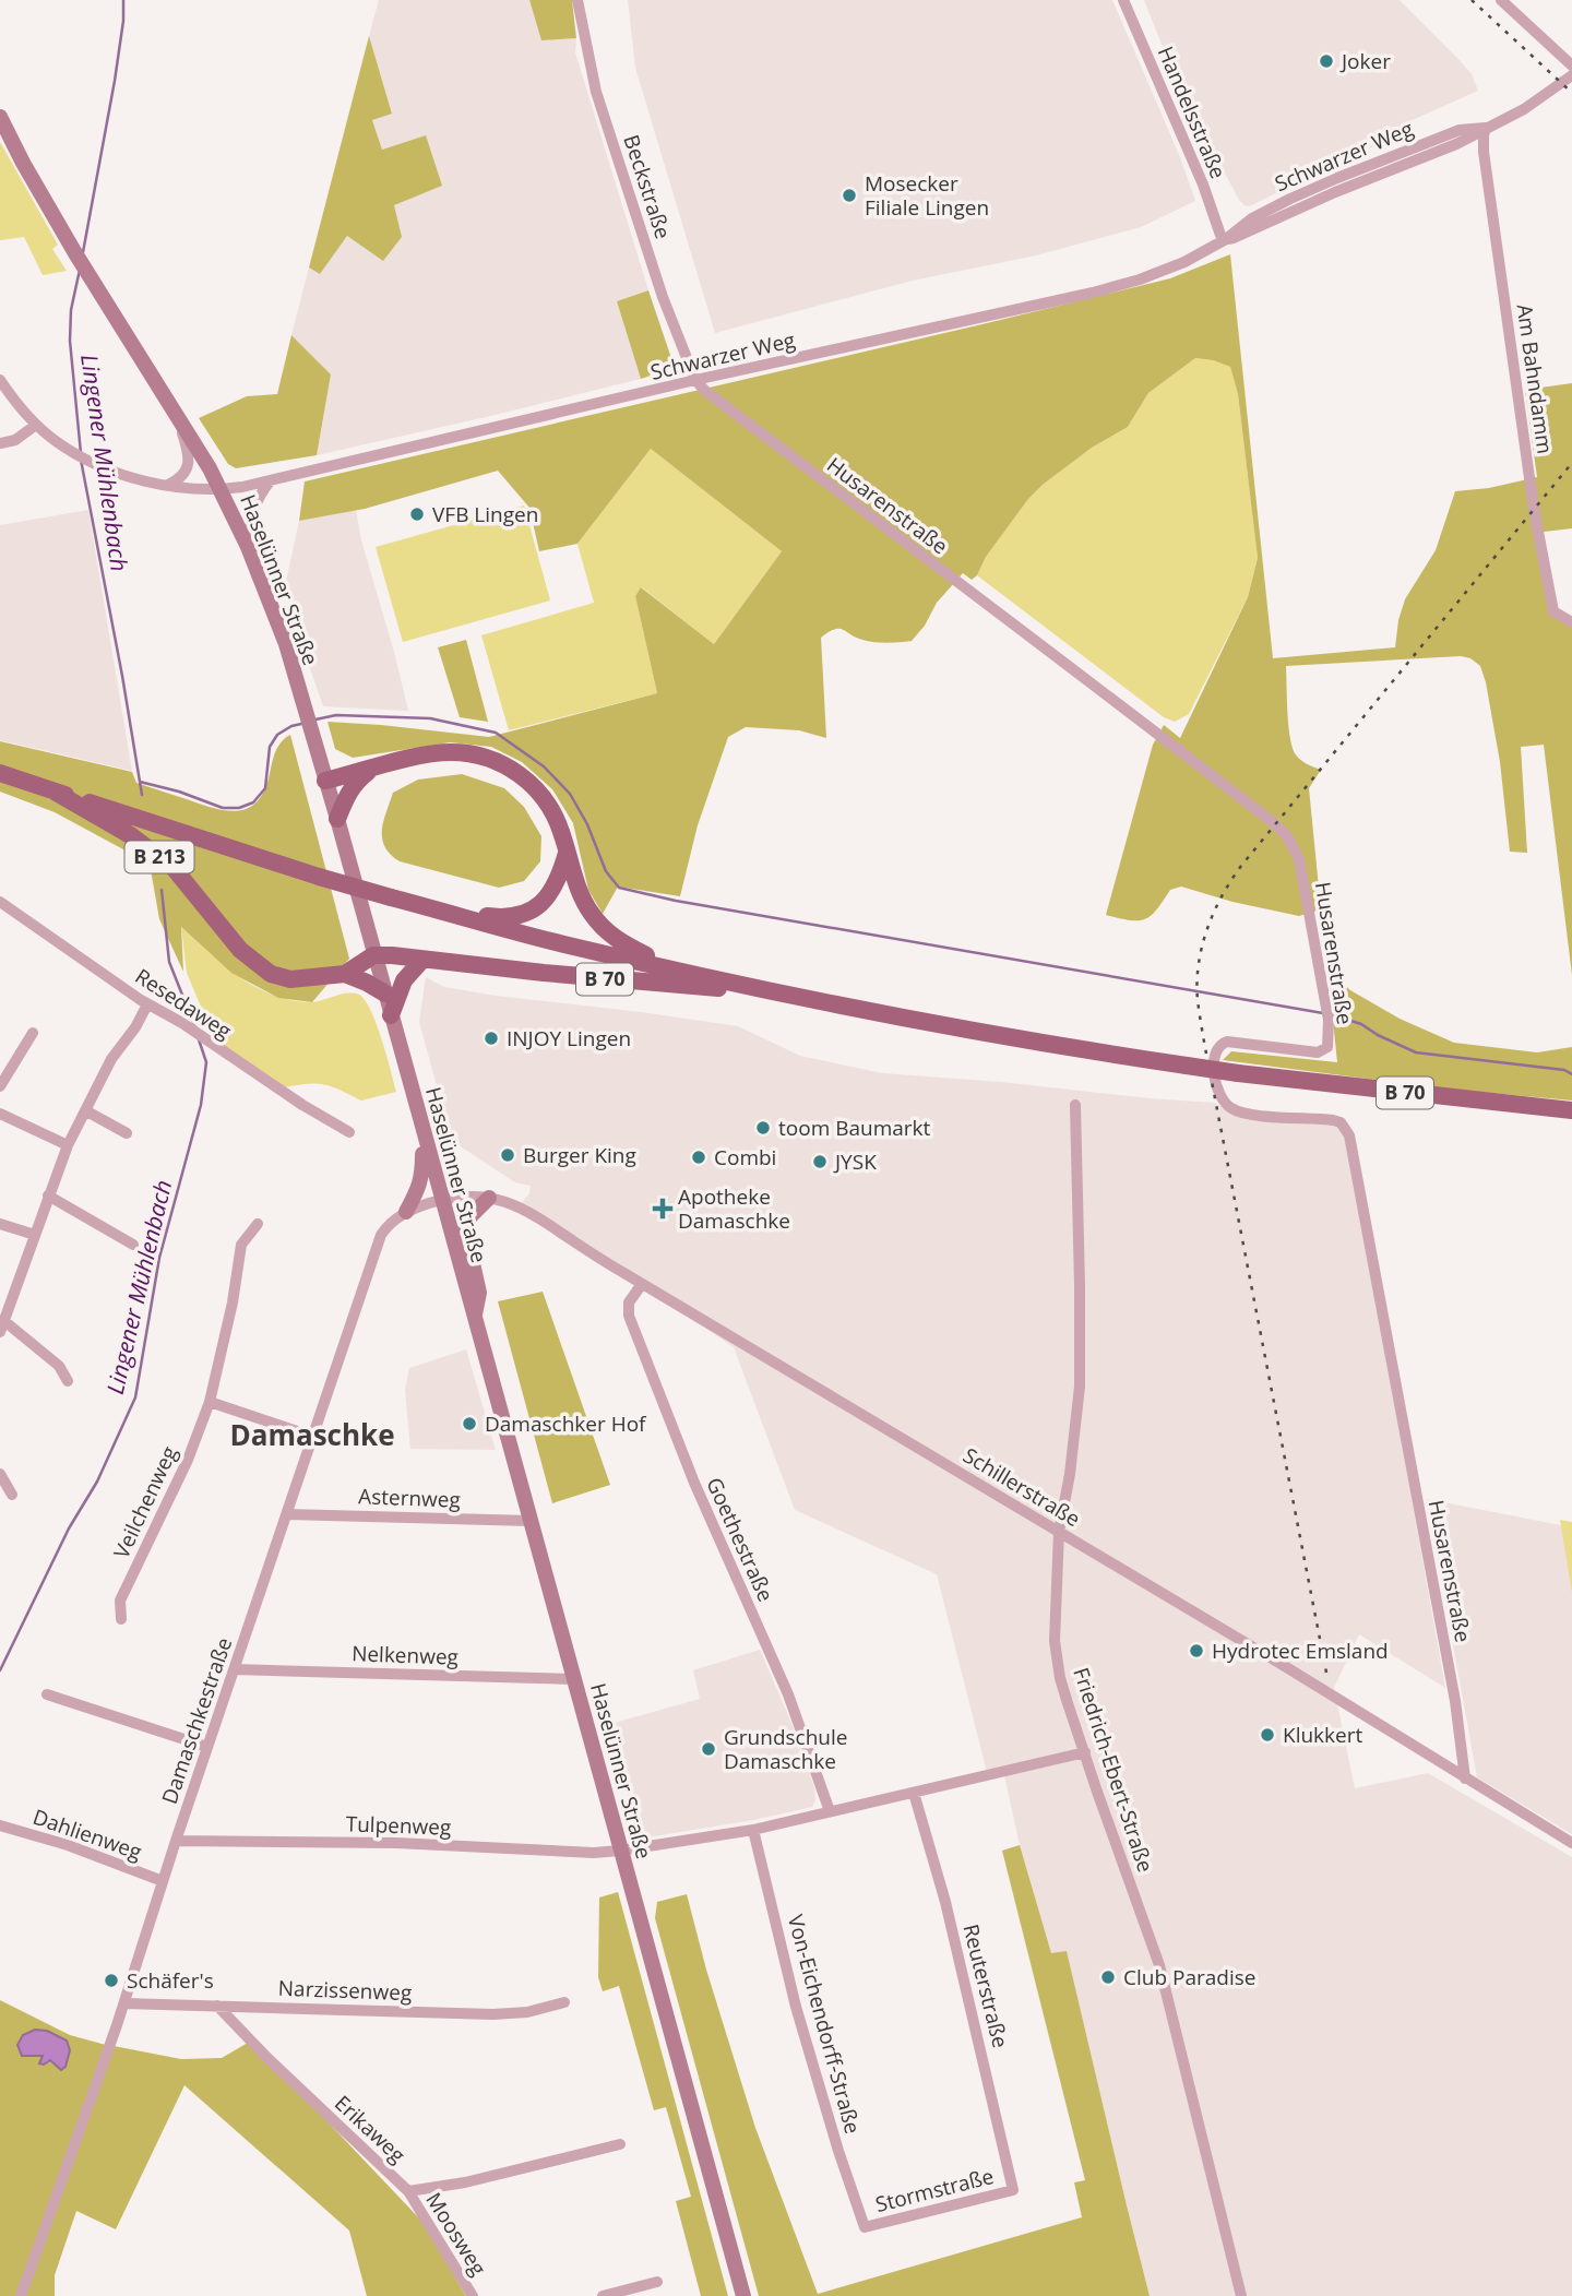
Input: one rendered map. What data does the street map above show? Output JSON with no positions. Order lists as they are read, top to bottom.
{
  "streets": {
    "main road": ["B 213", "B 70"],
    "street": [
      "Handelsstraße",
      "Schwarzer Weg",
      "Beckstraße",
      "Am Bahndamm",
      "Husarenstraße",
      "Haselünner Straße",
      "Resedaweg",
      "Schillerstraße",
      "Asternweg",
      "Veilchenweg",
      "Goethestraße",
      "Nelkenweg",
      "Damaschkestraße",
      "Friedrich-Ebert-Straße",
      "Tulpenweg",
      "Dahlienweg",
      "Reuterstraße",
      "Narzissenweg",
      "Von-Eichendorff-Straße",
      "Erikaweg",
      "Stormstraße",
      "Moosweg"
    ]
  },
  "crossings": [
    ["Handelsstraße", "Schwarzer Weg"],
    ["Schwarzer Weg", "Beckstraße"],
    ["Schwarzer Weg", "Am Bahndamm"],
    ["Schwarzer Weg", "Husarenstraße"],
    ["Schwarzer Weg", "Haselünner Straße"],
    ["Beckstraße", "Husarenstraße"],
    ["Husarenstraße", "Schillerstraße"],
    ["Haselünner Straße", "B 70"],
    ["Haselünner Straße", "Schillerstraße"],
    ["Haselünner Straße", "Asternweg"],
    ["Haselünner Straße", "Nelkenweg"],
    ["Haselünner Straße", "Damaschkestraße"],
    ["Haselünner Straße", "Tulpenweg"],
    ["B 213", "B 70"],
    ["Schillerstraße", "Goethestraße"],
    ["Schillerstraße", "Damaschkestraße"],
    ["Schillerstraße", "Friedrich-Ebert-Straße"],
    ["Asternweg", "Damaschkestraße"],
    ["Goethestraße", "Tulpenweg"],
    ["Nelkenweg", "Damaschkestraße"],
    ["Damaschkestraße", "Tulpenweg"],
    ["Damaschkestraße", "Dahlienweg"],
    ["Damaschkestraße", "Narzissenweg"],
    ["Friedrich-Ebert-Straße", "Tulpenweg"],
    ["Tulpenweg", "Reuterstraße"],
    ["Tulpenweg", "Von-Eichendorff-Straße"],
    ["Reuterstraße", "Stormstraße"],
    ["Narzissenweg", "Erikaweg"],
    ["Von-Eichendorff-Straße", "Stormstraße"],
    ["Erikaweg", "Moosweg"]
  ],
  "districts": ["Damaschke"],
  "water": ["Lingener Mühlenbach"],
  "places": {
    "other": [
      "Joker",
      "Mosecker Filiale Lingen",
      "VFB Lingen",
      "INJOY Lingen",
      "toom Baumarkt",
      "Burger King",
      "Combi",
      "JYSK",
      "Damaschker Hof",
      "Hydrotec Emsland",
      "Klukkert",
      "Grundschule Damaschke",
      "Club Paradise",
      "Schäfer's"
    ],
    "health": ["Apotheke Damaschke"]
  }
}
